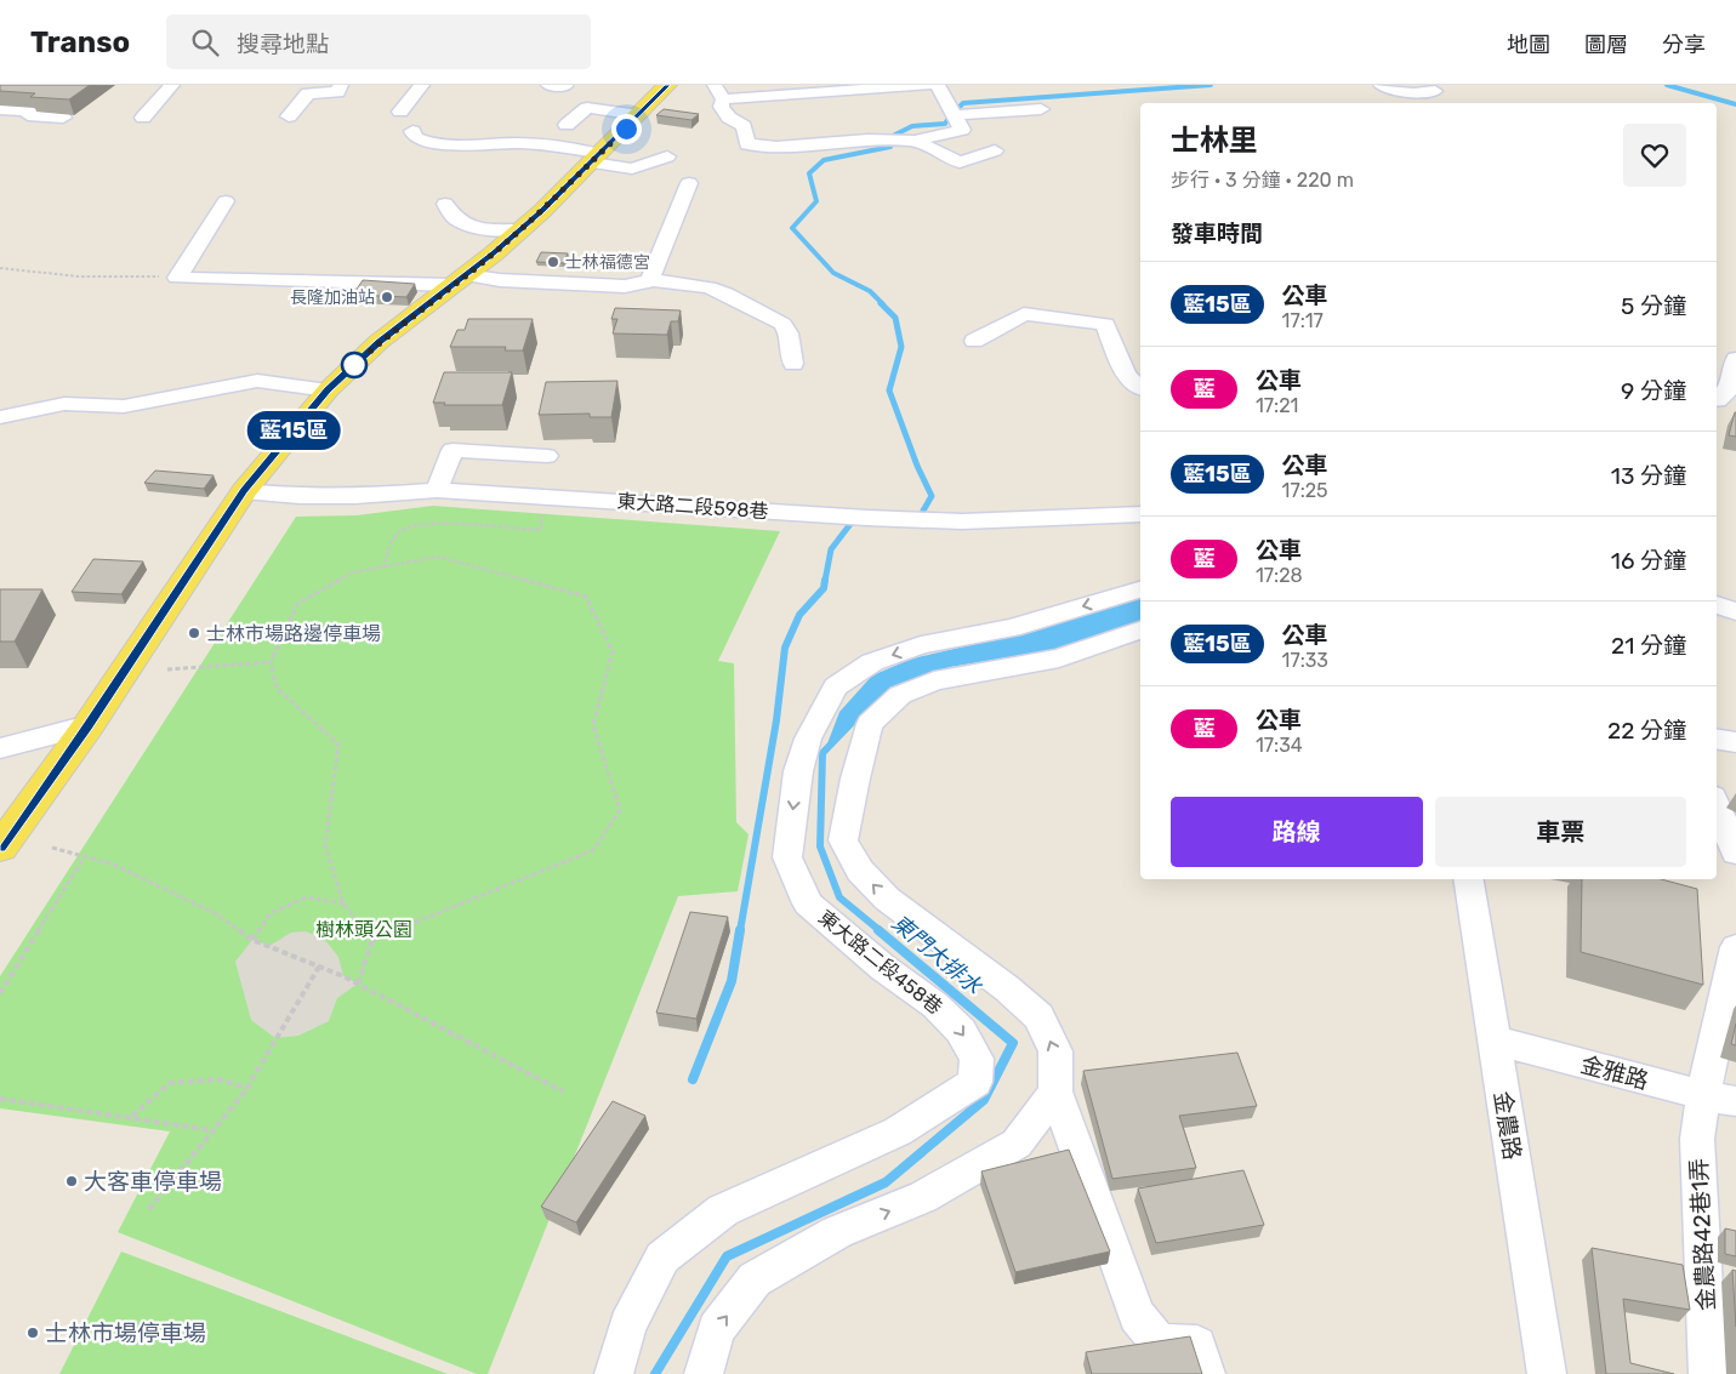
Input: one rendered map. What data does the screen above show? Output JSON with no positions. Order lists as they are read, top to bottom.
{
  "streets": {
    "street": [
      "東大路二段598巷",
      "東大路二段458巷",
      "金雅路",
      "金農路",
      "金農路42巷1弄"
    ]
  },
  "crossings": [
    ["金雅路", "金農路"],
    ["金雅路", "金農路42巷1弄"]
  ],
  "water": ["東門大排水"],
  "parks": ["樹林頭公園"],
  "places": [
    "士林福德宮",
    "長隆加油站",
    "士林市場路邊停車場",
    "大客車停車場",
    "士林市場停車場"
  ],
  "lines": ["bus line 藍15區"],
  "page": {
    "header": "Transo",
    "search": "搜尋地點",
    "nav": ["地圖", "圖層", "分享"],
    "on_map": "藍15區",
    "heading": [
      ["士林里", "步行 · 3 分鐘 · 220 m"],
      "發車時間"
    ],
    "list": [
      {
        "mark": "藍15區",
        "name": "公車",
        "note": "17:17",
        "value": "5 分鐘"
      },
      {
        "mark": "藍",
        "name": "公車",
        "note": "17:21",
        "value": "9 分鐘"
      },
      {
        "mark": "藍15區",
        "name": "公車",
        "note": "17:25",
        "value": "13 分鐘"
      },
      {
        "mark": "藍",
        "name": "公車",
        "note": "17:28",
        "value": "16 分鐘"
      },
      {
        "mark": "藍15區",
        "name": "公車",
        "note": "17:33",
        "value": "21 分鐘"
      },
      {
        "mark": "藍",
        "name": "公車",
        "note": "17:34",
        "value": "22 分鐘"
      }
    ],
    "buttons": ["路線", "車票"]
  }
}
